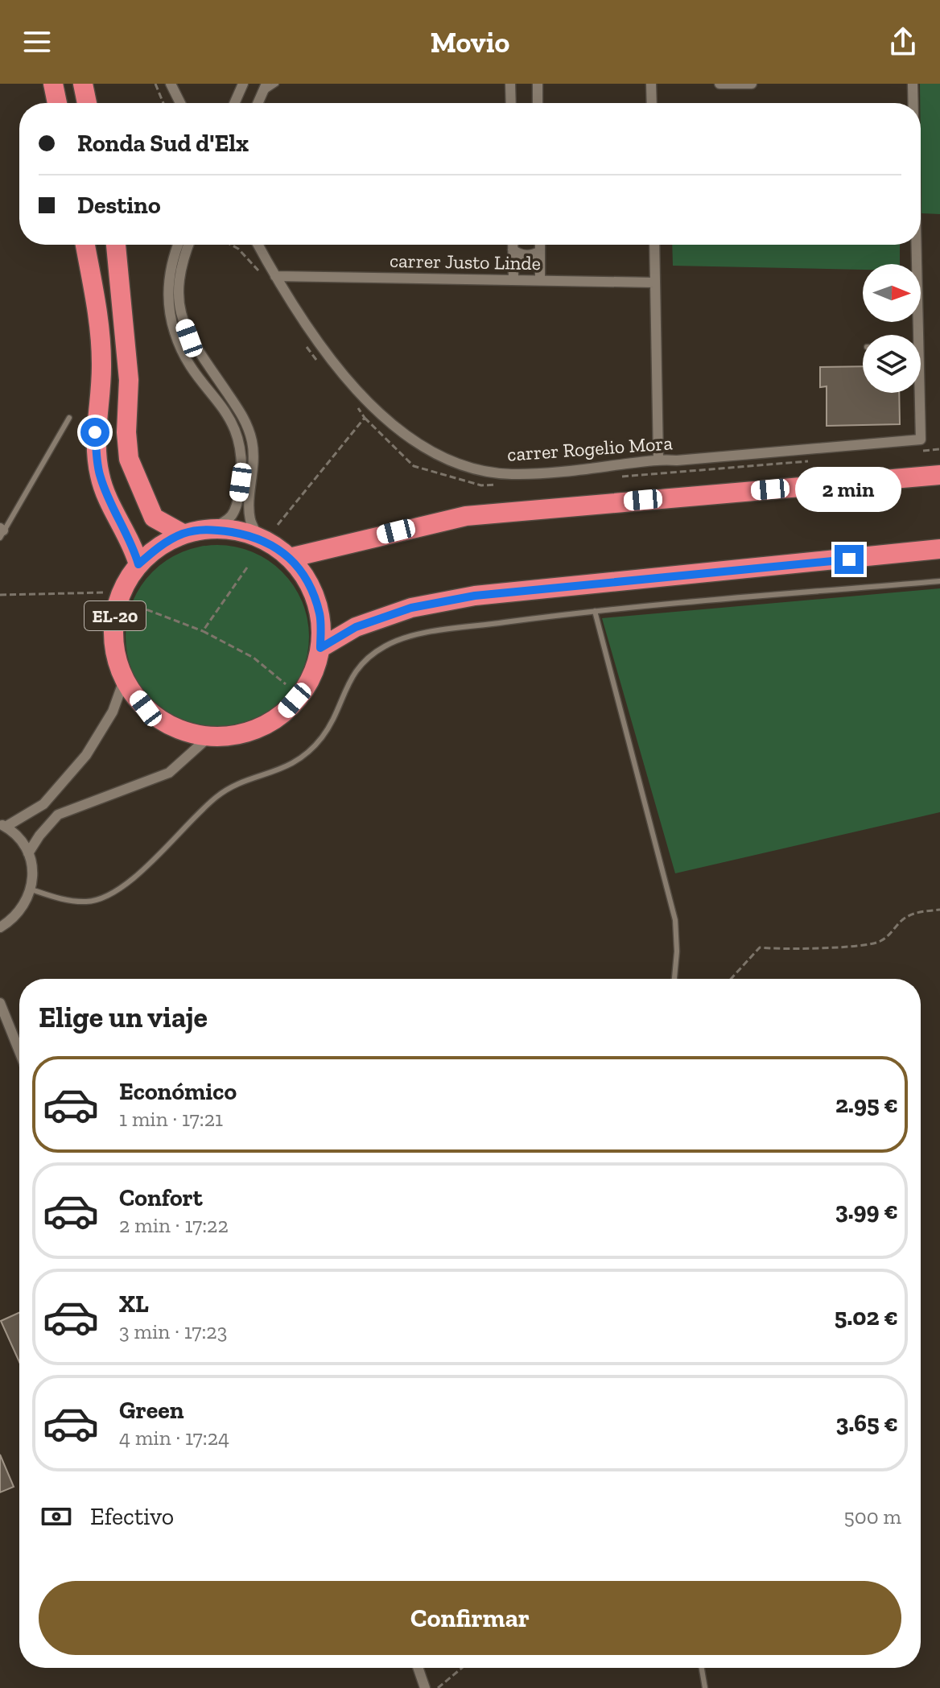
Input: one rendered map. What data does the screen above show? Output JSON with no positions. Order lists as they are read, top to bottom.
{
  "streets": {
    "highway": ["EL-20"],
    "street": ["carrer Justo Linde", "carrer Rogelio Mora"]
  },
  "crossings": [
    ["carrer Justo Linde", "carrer Rogelio Mora"]
  ],
  "north": "right",
  "page": {
    "header": "Movio",
    "banner": ["Ronda Sud d'Elx", "Destino"],
    "bubble": "2 min",
    "heading": "Elige un viaje",
    "list": [
      {
        "name": "Económico",
        "note": "1 min · 17:21",
        "value": "2.95 €"
      },
      {
        "name": "Confort",
        "note": "2 min · 17:22",
        "value": "3.99 €"
      },
      {
        "name": "XL",
        "note": "3 min · 17:23",
        "value": "5.02 €"
      },
      {
        "name": "Green",
        "note": "4 min · 17:24",
        "value": "3.65 €"
      }
    ],
    "pay": ["Efectivo", "500 m"],
    "buttons": "Confirmar"
  }
}
